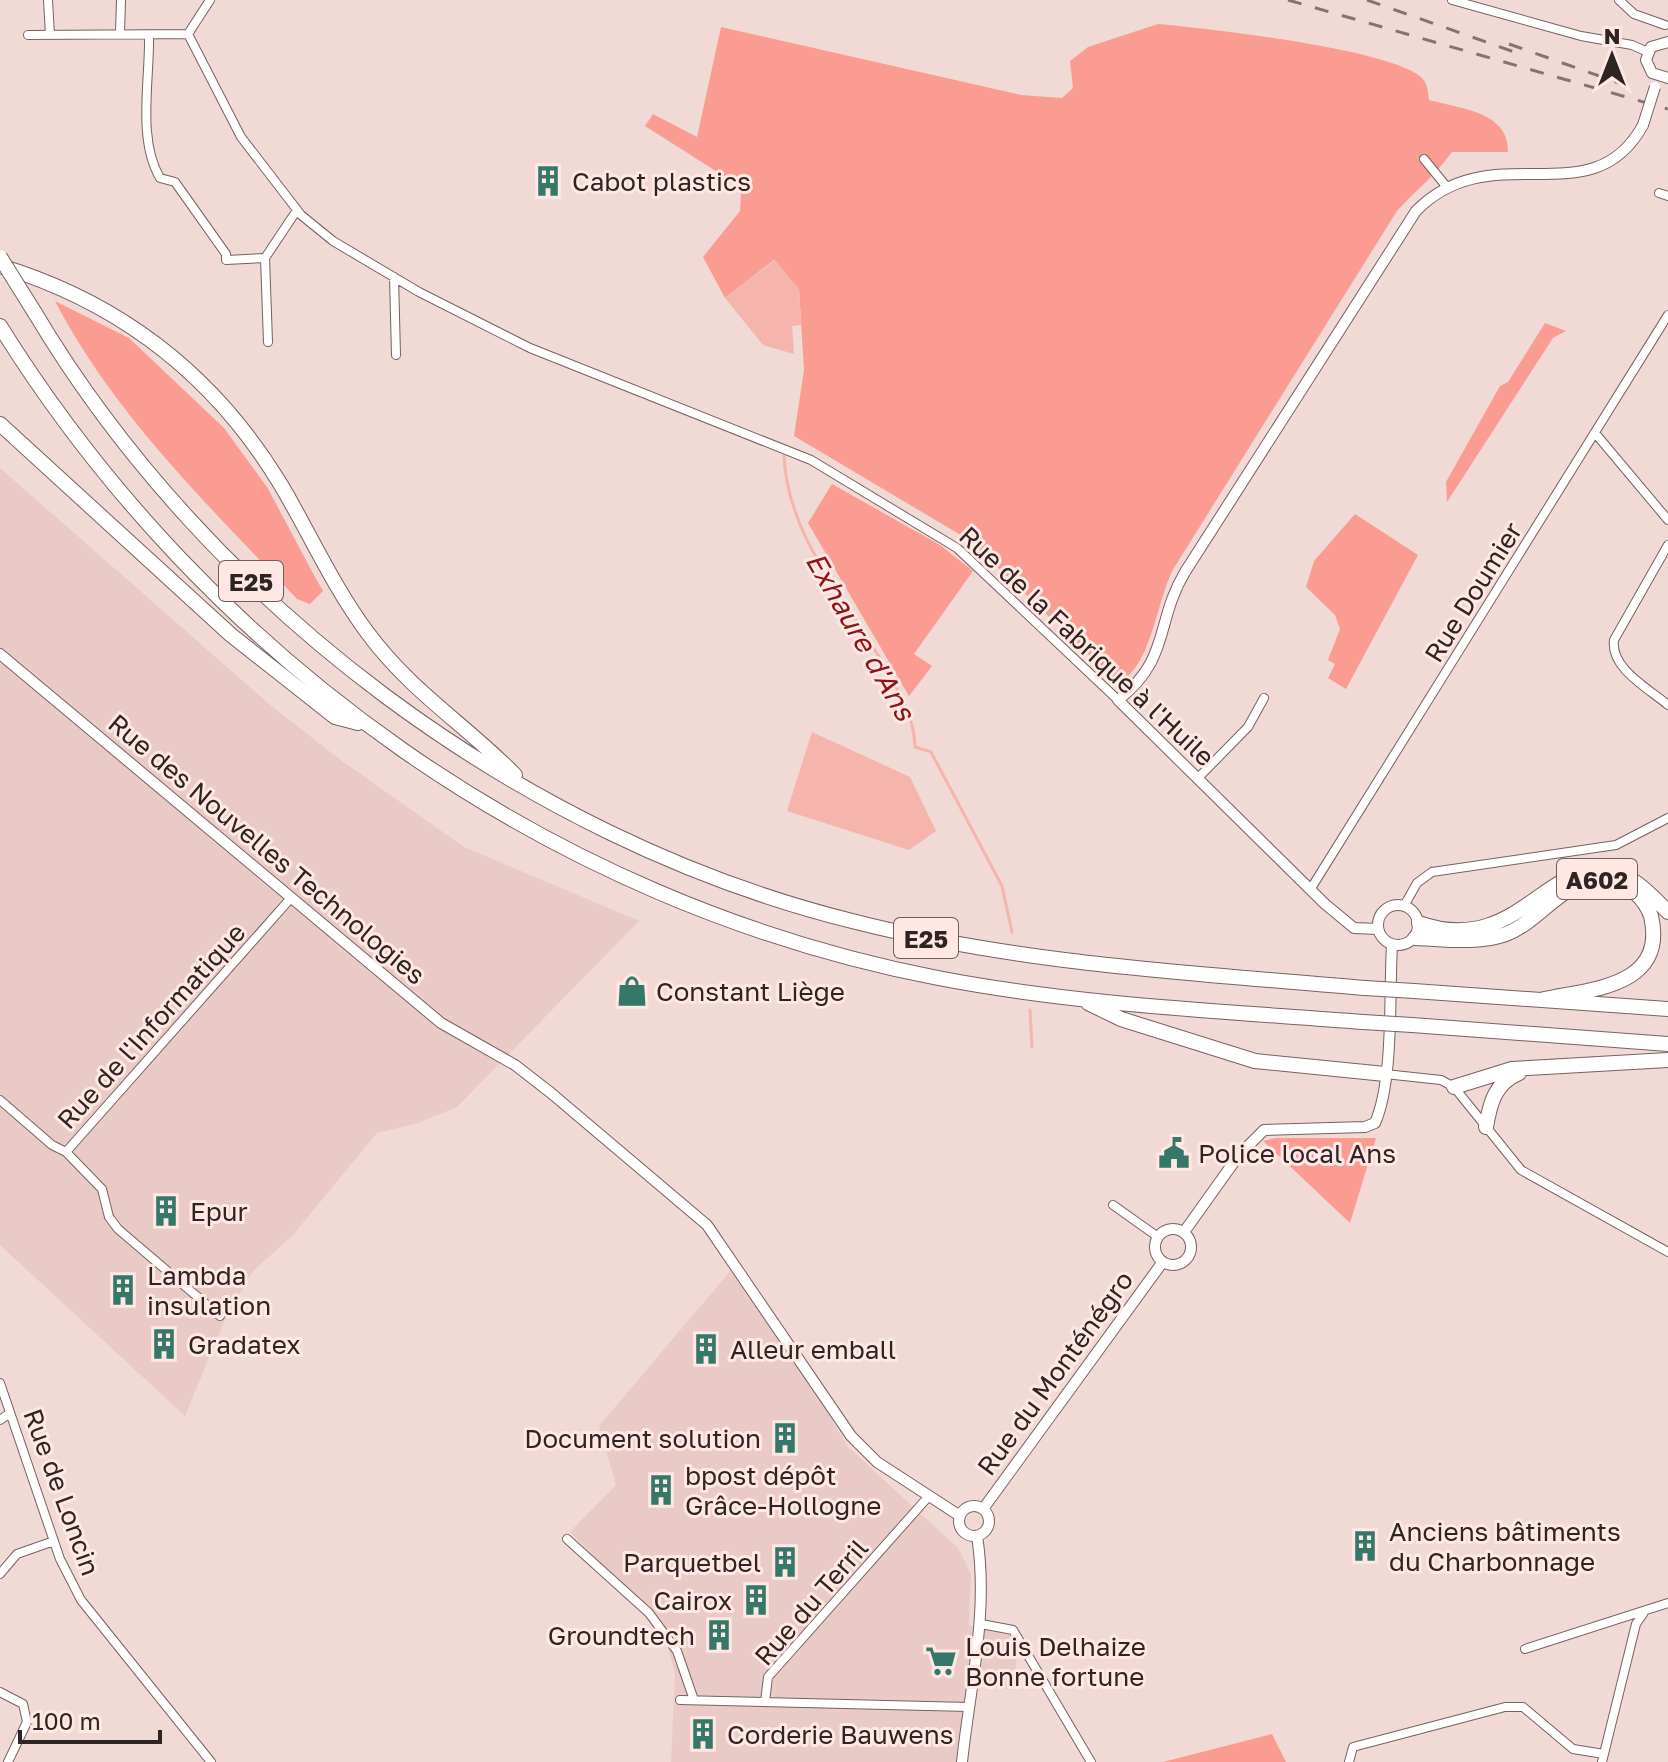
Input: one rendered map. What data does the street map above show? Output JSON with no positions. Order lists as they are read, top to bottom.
{
  "streets": {
    "highway": ["E25", "A602"],
    "street": [
      "Rue Doumier",
      "Rue de la Fabrique à l'Huile",
      "Rue des Nouvelles Technologies",
      "Rue de l'Informatique",
      "Rue du Monténégro",
      "Rue de Loncin",
      "Rue du Terril"
    ]
  },
  "crossings": [
    ["E25", "A602"],
    ["Rue Doumier", "Rue de la Fabrique à l'Huile"],
    ["Rue de la Fabrique à l'Huile", "A602"],
    ["Rue des Nouvelles Technologies", "Rue de l'Informatique"],
    ["Rue des Nouvelles Technologies", "Rue du Monténégro"],
    ["Rue des Nouvelles Technologies", "Rue du Terril"]
  ],
  "water": ["Exhaure d'Ans"],
  "places": {
    "building": [
      "Cabot plastics",
      "Epur",
      "Lambda insulation",
      "Gradatex",
      "Alleur emball",
      "Document solution",
      "bpost dépôt Grâce-Hollogne",
      "Anciens bâtiments du Charbonnage",
      "Parquetbel",
      "Cairox",
      "Groundtech",
      "Corderie Bauwens"
    ],
    "shop": ["Constant Liège"],
    "public building": ["Police local Ans"],
    "supermarket": ["Louis Delhaize Bonne fortune"]
  },
  "scale_bar": "100 m",
  "north": "top"
}
